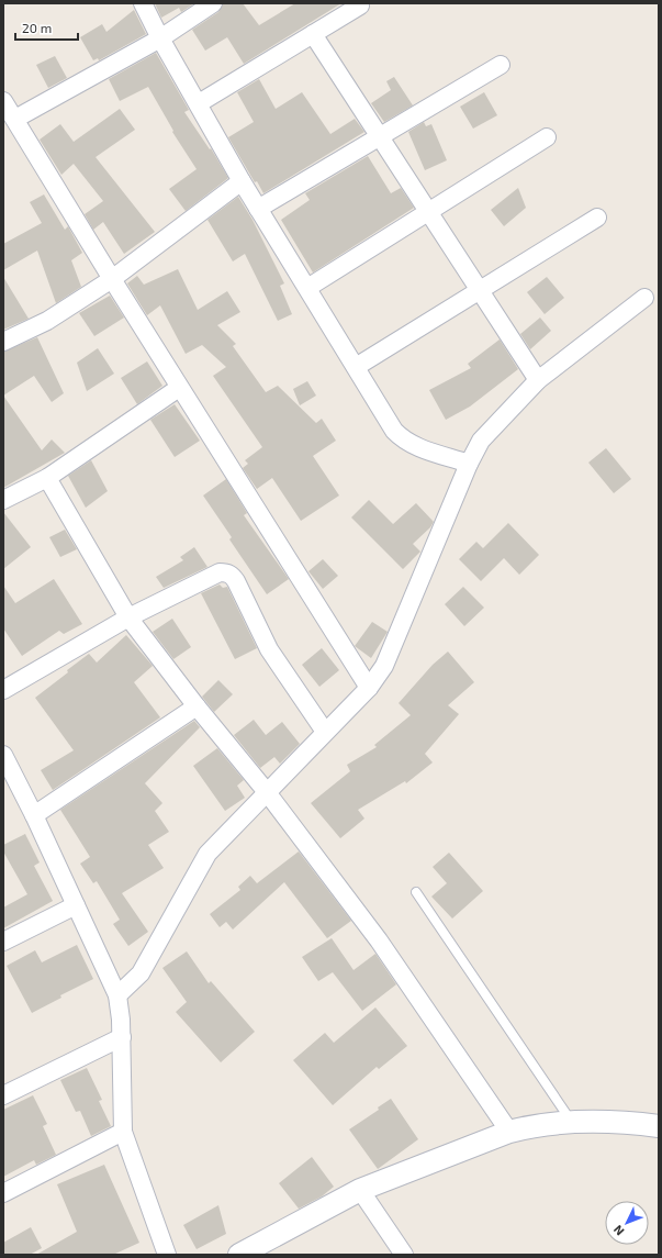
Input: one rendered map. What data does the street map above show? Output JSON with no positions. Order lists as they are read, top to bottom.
{
  "scale_bar": "20 m",
  "north": "bottom left"
}
